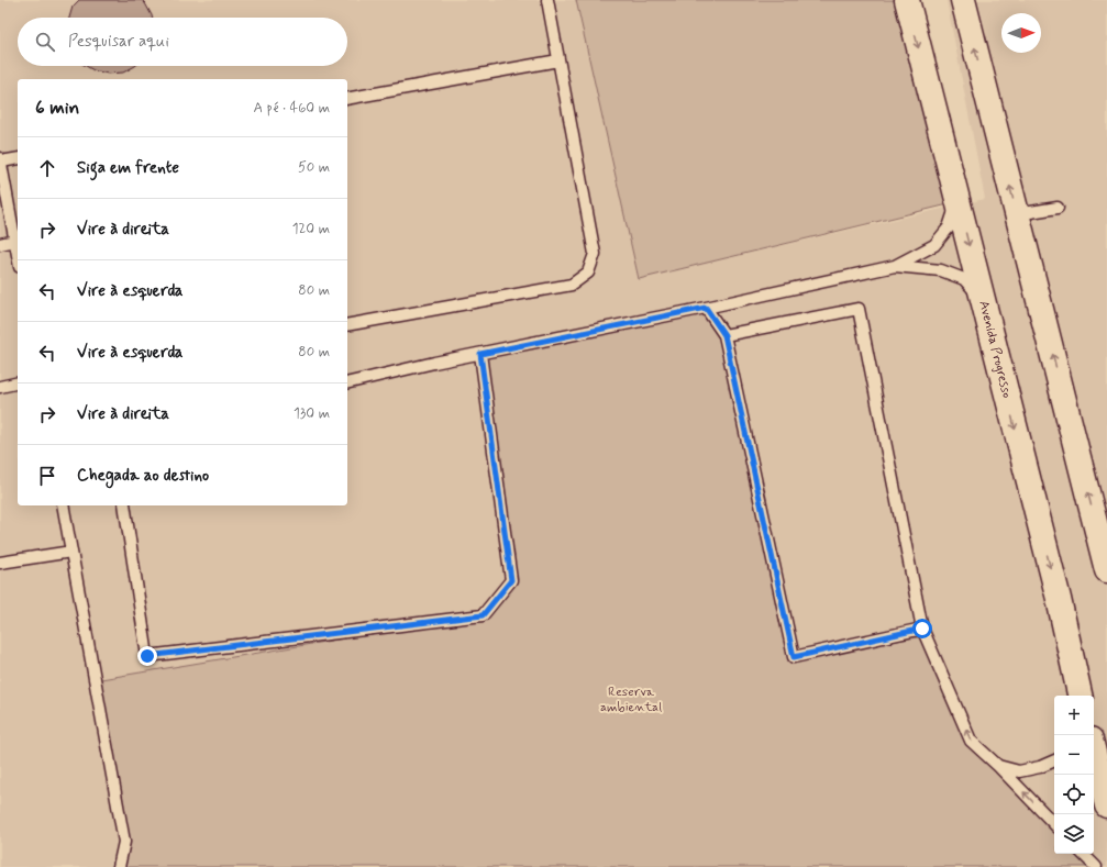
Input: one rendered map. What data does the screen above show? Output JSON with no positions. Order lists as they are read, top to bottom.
{
  "streets": {
    "street": ["Avenida Progresso"]
  },
  "parks": ["Reserva ambiental"],
  "north": "right",
  "page": {
    "search": "Pesquisar aqui",
    "heading": ["6 min", "A pé · 460 m"],
    "list": [
      ["Siga em frente", "50 m"],
      ["Vire à direita", "120 m"],
      ["Vire à esquerda", "80 m"],
      ["Vire à esquerda", "80 m"],
      ["Vire à direita", "130 m"],
      "Chegada ao destino"
    ],
    "map_buttons": ["+", "−"]
  }
}
